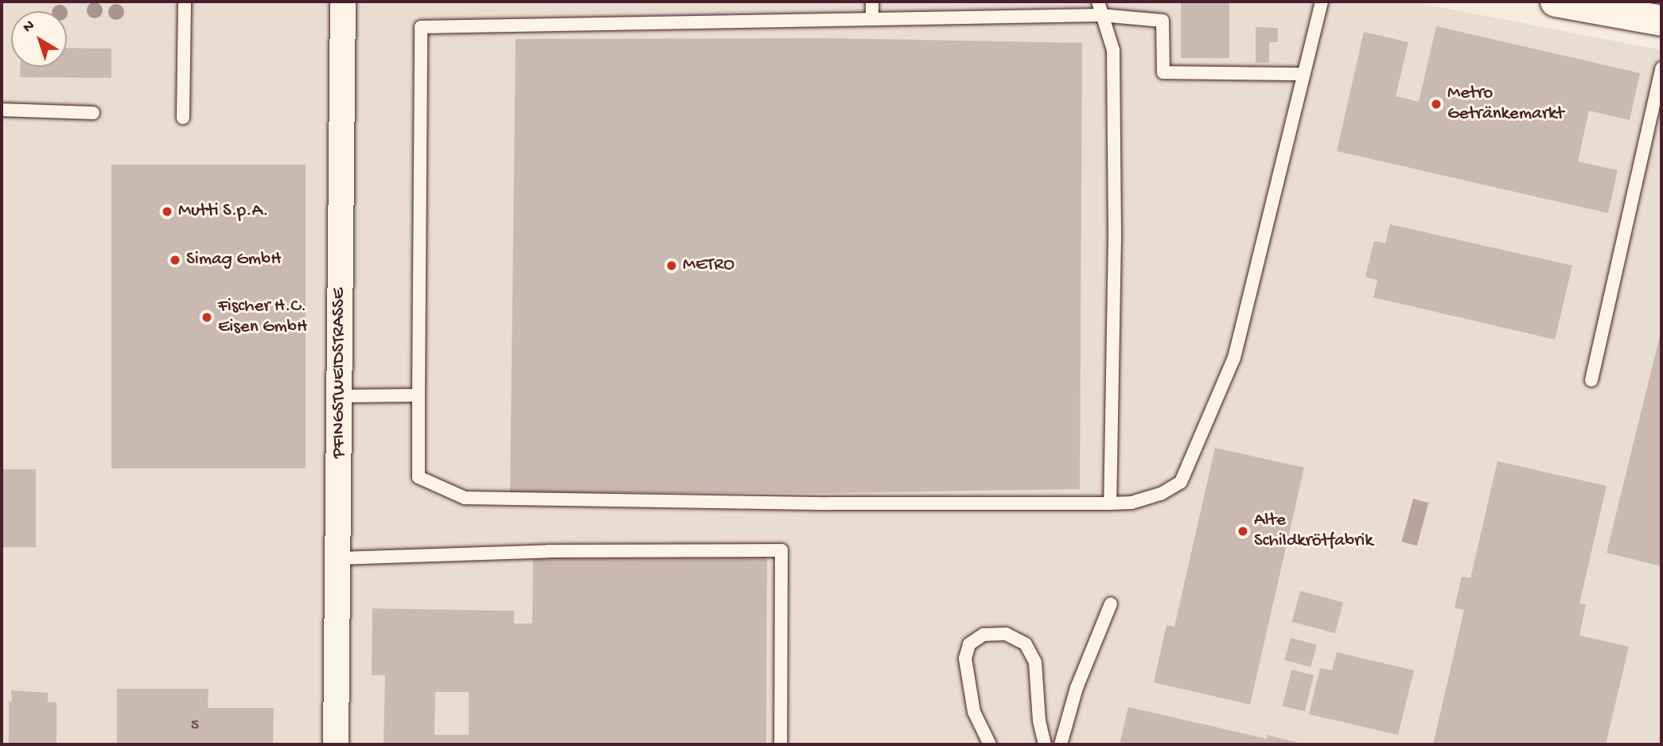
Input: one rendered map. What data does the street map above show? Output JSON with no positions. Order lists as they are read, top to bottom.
{
  "streets": {
    "street": ["PFINGSTWEIDSTRASSE"]
  },
  "places": [
    "Metro Getränkemarkt",
    "Mutti S.p.A.",
    "Simag GmbH",
    "METRO",
    "Fischer H.C. Eisen GmbH",
    "Alte Schildkrötfabrik"
  ],
  "house_numbers": ["5"],
  "north": "top left"
}
